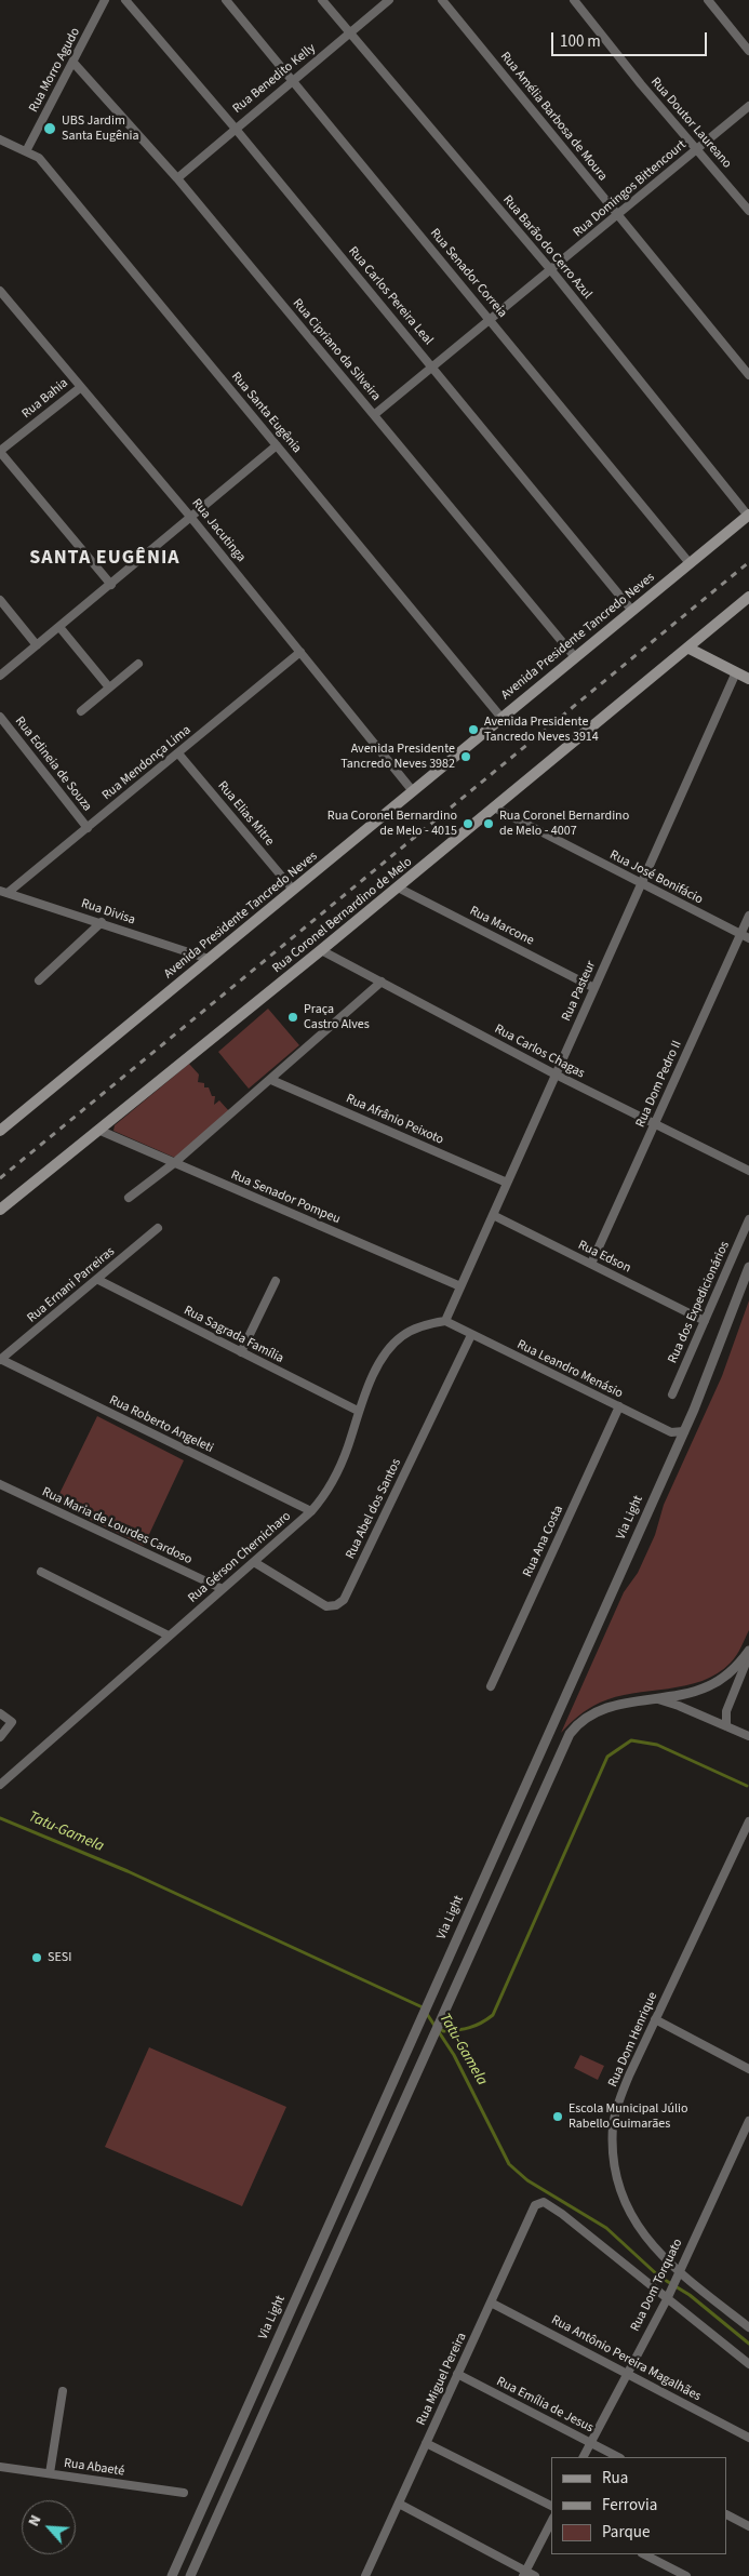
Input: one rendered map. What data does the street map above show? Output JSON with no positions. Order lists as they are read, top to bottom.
{
  "streets": {
    "main road": ["Avenida Presidente Tancredo Neves", "Rua Coronel Bernardino de Melo"],
    "street": [
      "Rua Morro Agudo",
      "Rua Benedito Kelly",
      "Rua Amélia Barbosa de Moura",
      "Rua Doutor Laureano",
      "Rua Domingos Bittencourt",
      "Rua Barão do Cerro Azul",
      "Rua Senador Correia",
      "Rua Carlos Pereira Leal",
      "Rua Cipriano da Silveira",
      "Rua Bahia",
      "Rua Santa Eugênia",
      "Rua Jacutinga",
      "Rua Mendonça Lima",
      "Rua Edineia de Souza",
      "Rua Elias Mitre",
      "Rua José Bonifácio",
      "Rua Divisa",
      "Rua Marcone",
      "Rua Pasteur",
      "Rua Carlos Chagas",
      "Rua Dom Pedro II",
      "Rua Afrânio Peixoto",
      "Rua Senador Pompeu",
      "Rua Edson",
      "Rua Ernani Parreiras",
      "Rua dos Expedicionários",
      "Rua Sagrada Família",
      "Rua Leandro Menásio",
      "Rua Roberto Angeleti",
      "Rua Abel dos Santos",
      "Via Light",
      "Rua Maria de Lourdes Cardoso",
      "Rua Ana Costa",
      "Rua Gérson Chernicharo",
      "Rua Dom Henrique",
      "Rua Dom Torquato",
      "Rua Antônio Pereira Magalhães",
      "Rua Miguel Pereira",
      "Rua Emília de Jesus",
      "Rua Abaeté"
    ]
  },
  "crossings": [
    ["Rua Morro Agudo", "Rua Cipriano da Silveira"],
    ["Rua Morro Agudo", "Rua Santa Eugênia"],
    ["Rua Benedito Kelly", "Rua Barão do Cerro Azul"],
    ["Rua Benedito Kelly", "Rua Senador Correia"],
    ["Rua Benedito Kelly", "Rua Carlos Pereira Leal"],
    ["Rua Benedito Kelly", "Rua Cipriano da Silveira"],
    ["Rua Amélia Barbosa de Moura", "Rua Domingos Bittencourt"],
    ["Rua Doutor Laureano", "Rua Domingos Bittencourt"],
    ["Rua Domingos Bittencourt", "Rua Barão do Cerro Azul"],
    ["Rua Domingos Bittencourt", "Rua Senador Correia"],
    ["Rua Domingos Bittencourt", "Rua Carlos Pereira Leal"],
    ["Rua Domingos Bittencourt", "Rua Cipriano da Silveira"],
    ["Rua Barão do Cerro Azul", "Avenida Presidente Tancredo Neves"],
    ["Rua Senador Correia", "Avenida Presidente Tancredo Neves"],
    ["Rua Carlos Pereira Leal", "Avenida Presidente Tancredo Neves"],
    ["Rua Cipriano da Silveira", "Avenida Presidente Tancredo Neves"],
    ["Rua Bahia", "Rua Jacutinga"],
    ["Rua Santa Eugênia", "Avenida Presidente Tancredo Neves"],
    ["Rua Jacutinga", "Avenida Presidente Tancredo Neves"],
    ["Rua Jacutinga", "Rua Mendonça Lima"],
    ["Avenida Presidente Tancredo Neves", "Rua Elias Mitre"],
    ["Avenida Presidente Tancredo Neves", "Rua Divisa"],
    ["Rua Mendonça Lima", "Rua Edineia de Souza"],
    ["Rua Mendonça Lima", "Rua Elias Mitre"],
    ["Rua Mendonça Lima", "Rua Divisa"],
    ["Rua José Bonifácio", "Rua Coronel Bernardino de Melo"],
    ["Rua José Bonifácio", "Rua Pasteur"],
    ["Rua José Bonifácio", "Rua Dom Pedro II"],
    ["Rua Coronel Bernardino de Melo", "Rua Marcone"],
    ["Rua Coronel Bernardino de Melo", "Rua Carlos Chagas"],
    ["Rua Coronel Bernardino de Melo", "Rua Senador Pompeu"],
    ["Rua Marcone", "Rua Pasteur"],
    ["Rua Pasteur", "Rua Carlos Chagas"],
    ["Rua Pasteur", "Rua Afrânio Peixoto"],
    ["Rua Pasteur", "Rua Senador Pompeu"],
    ["Rua Pasteur", "Rua Edson"],
    ["Rua Pasteur", "Rua Leandro Menásio"],
    ["Rua Pasteur", "Rua Gérson Chernicharo"],
    ["Rua Carlos Chagas", "Rua Dom Pedro II"],
    ["Rua Dom Pedro II", "Rua Edson"],
    ["Rua Edson", "Rua dos Expedicionários"],
    ["Rua Ernani Parreiras", "Rua Sagrada Família"],
    ["Rua Ernani Parreiras", "Rua Roberto Angeleti"],
    ["Rua Sagrada Família", "Rua Gérson Chernicharo"],
    ["Rua Leandro Menásio", "Rua Abel dos Santos"],
    ["Rua Leandro Menásio", "Via Light"],
    ["Rua Leandro Menásio", "Rua Ana Costa"],
    ["Rua Leandro Menásio", "Rua Gérson Chernicharo"],
    ["Rua Roberto Angeleti", "Rua Gérson Chernicharo"],
    ["Rua Abel dos Santos", "Rua Gérson Chernicharo"],
    ["Rua Maria de Lourdes Cardoso", "Rua Gérson Chernicharo"],
    ["Rua Dom Henrique", "Rua Dom Torquato"],
    ["Rua Dom Torquato", "Rua Antônio Pereira Magalhães"],
    ["Rua Dom Torquato", "Rua Miguel Pereira"],
    ["Rua Dom Torquato", "Rua Emília de Jesus"],
    ["Rua Antônio Pereira Magalhães", "Rua Miguel Pereira"],
    ["Rua Miguel Pereira", "Rua Emília de Jesus"]
  ],
  "districts": ["SANTA EUGÊNIA"],
  "water": ["Tatu-Gamela"],
  "places": [
    "UBS Jardim Santa Eugênia",
    "Avenida Presidente Tancredo Neves 3914",
    "Avenida Presidente Tancredo Neves 3982",
    "Rua Coronel Bernardino de Melo - 4015",
    "Rua Coronel Bernardino de Melo - 4007",
    "Praça Castro Alves",
    "SESI",
    "Escola Municipal Júlio Rabello Guimarães"
  ],
  "legend": ["Rua", "Ferrovia", "Parque"],
  "scale_bar": "100 m",
  "north": "top left"
}
